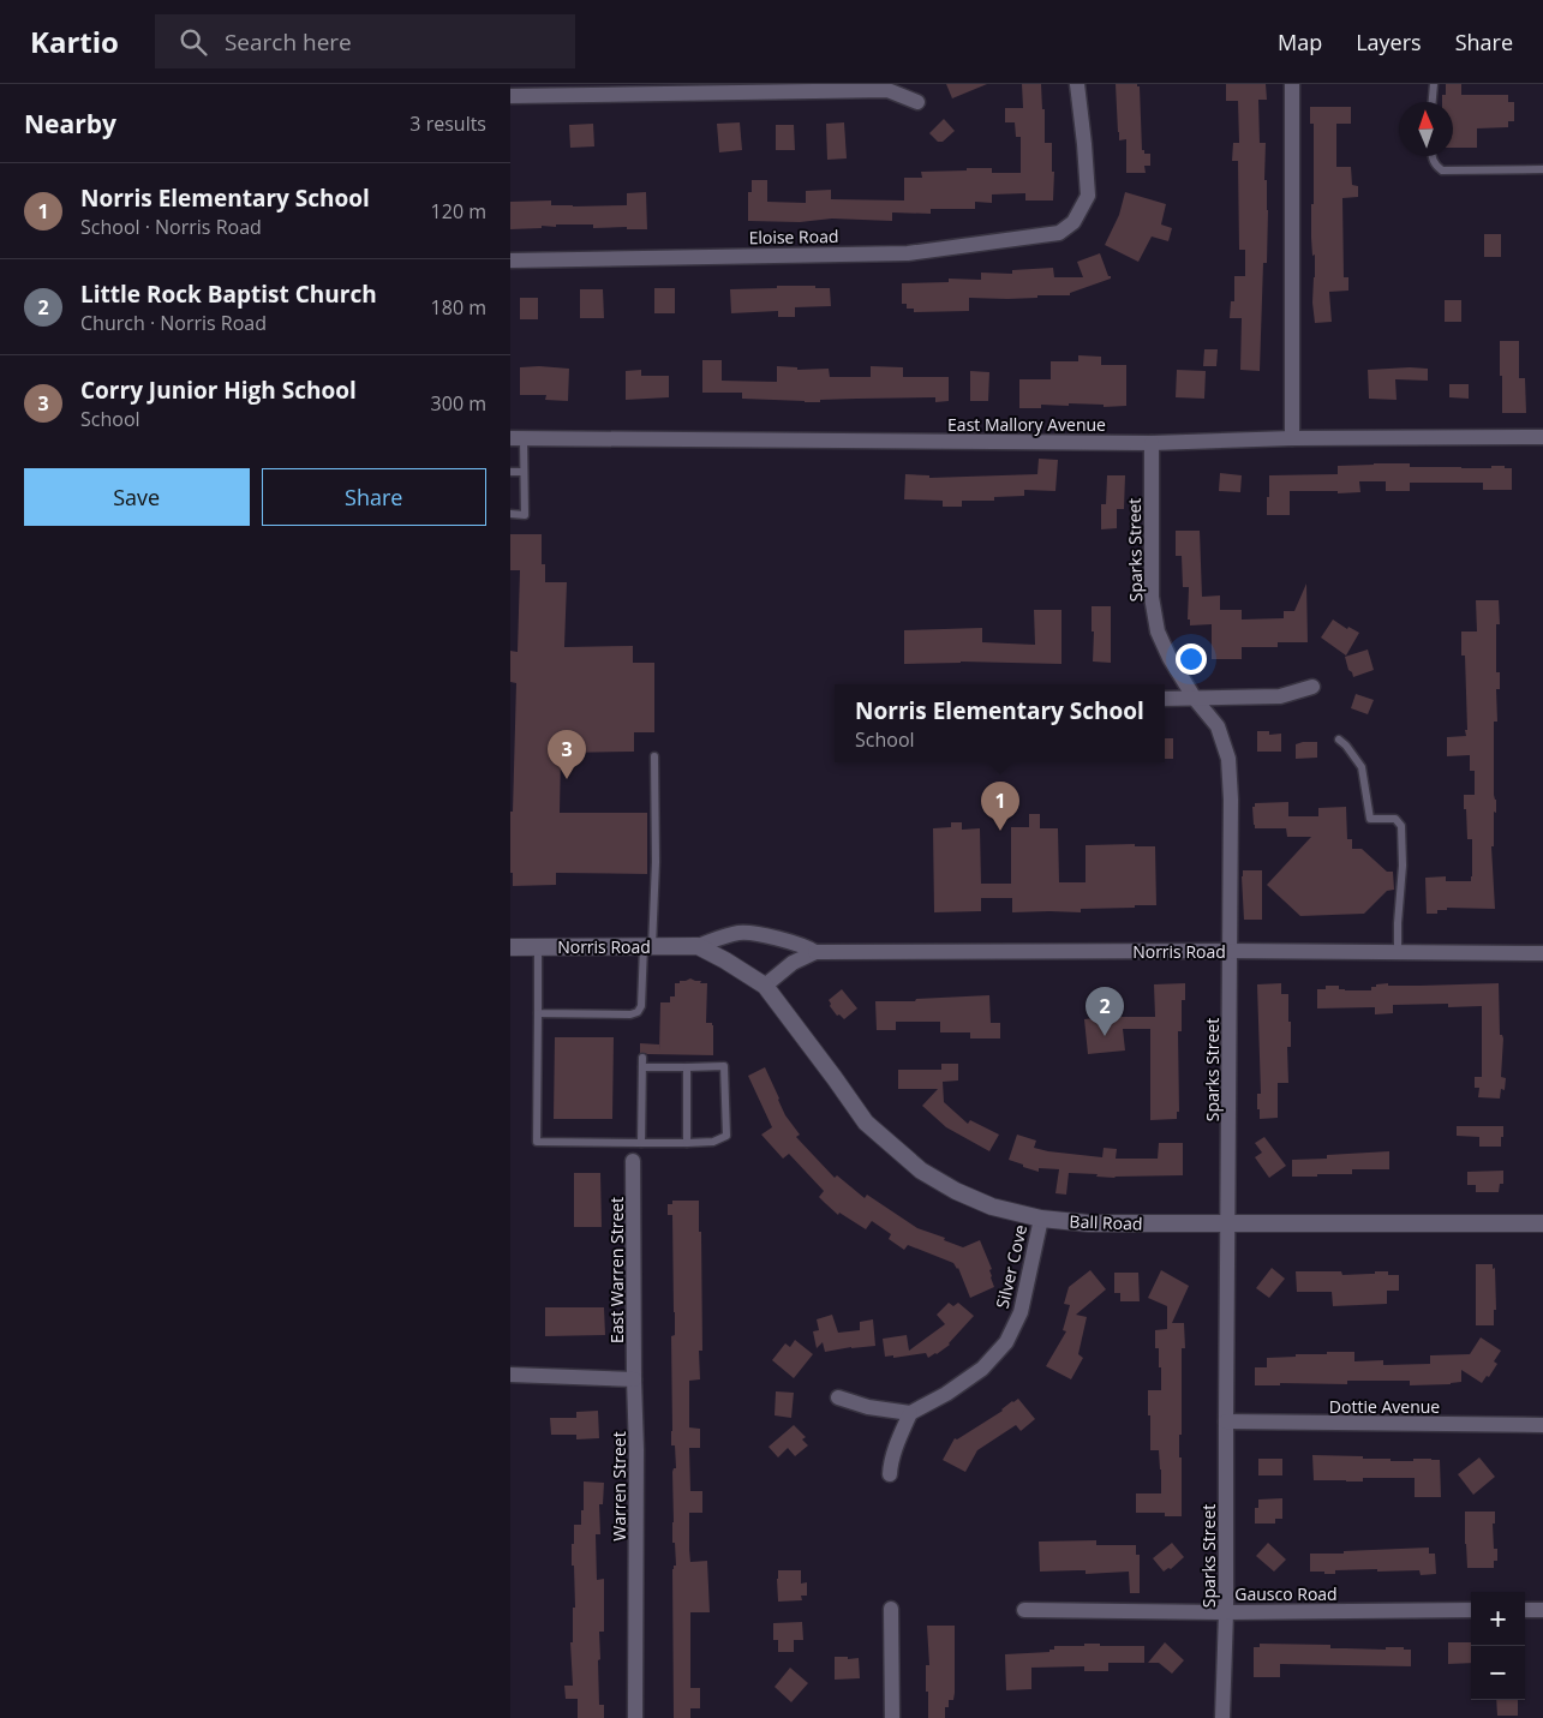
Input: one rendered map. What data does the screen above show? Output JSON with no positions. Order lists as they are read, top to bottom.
{
  "streets": {
    "main road": ["Norris Road", "Ball Road"],
    "street": [
      "Eloise Road",
      "East Mallory Avenue",
      "Sparks Street",
      "Silver Cove",
      "East Warren Street",
      "Dottie Avenue",
      "Warren Street",
      "Gausco Road"
    ]
  },
  "crossings": [
    ["East Mallory Avenue", "Sparks Street"],
    ["Sparks Street", "Norris Road"],
    ["Sparks Street", "Ball Road"],
    ["Sparks Street", "Dottie Avenue"],
    ["Sparks Street", "Gausco Road"],
    ["Norris Road", "Ball Road"],
    ["Ball Road", "Silver Cove"],
    ["East Warren Street", "Warren Street"]
  ],
  "north": "top",
  "page": {
    "header": "Kartio",
    "search": "Search here",
    "nav": ["Map", "Layers", "Share"],
    "heading": ["Nearby", "3 results"],
    "list": [
      {
        "mark": "1",
        "name": "Norris Elementary School",
        "note": "School · Norris Road",
        "value": "120 m"
      },
      {
        "mark": "2",
        "name": "Little Rock Baptist Church",
        "note": "Church · Norris Road",
        "value": "180 m"
      },
      {
        "mark": "3",
        "name": "Corry Junior High School",
        "note": "School",
        "value": "300 m"
      }
    ],
    "buttons": ["Save", "Share"],
    "popup": ["Norris Elementary School", "School"],
    "pins": ["3", "1", "2"],
    "map_buttons": ["+", "−"]
  }
}
